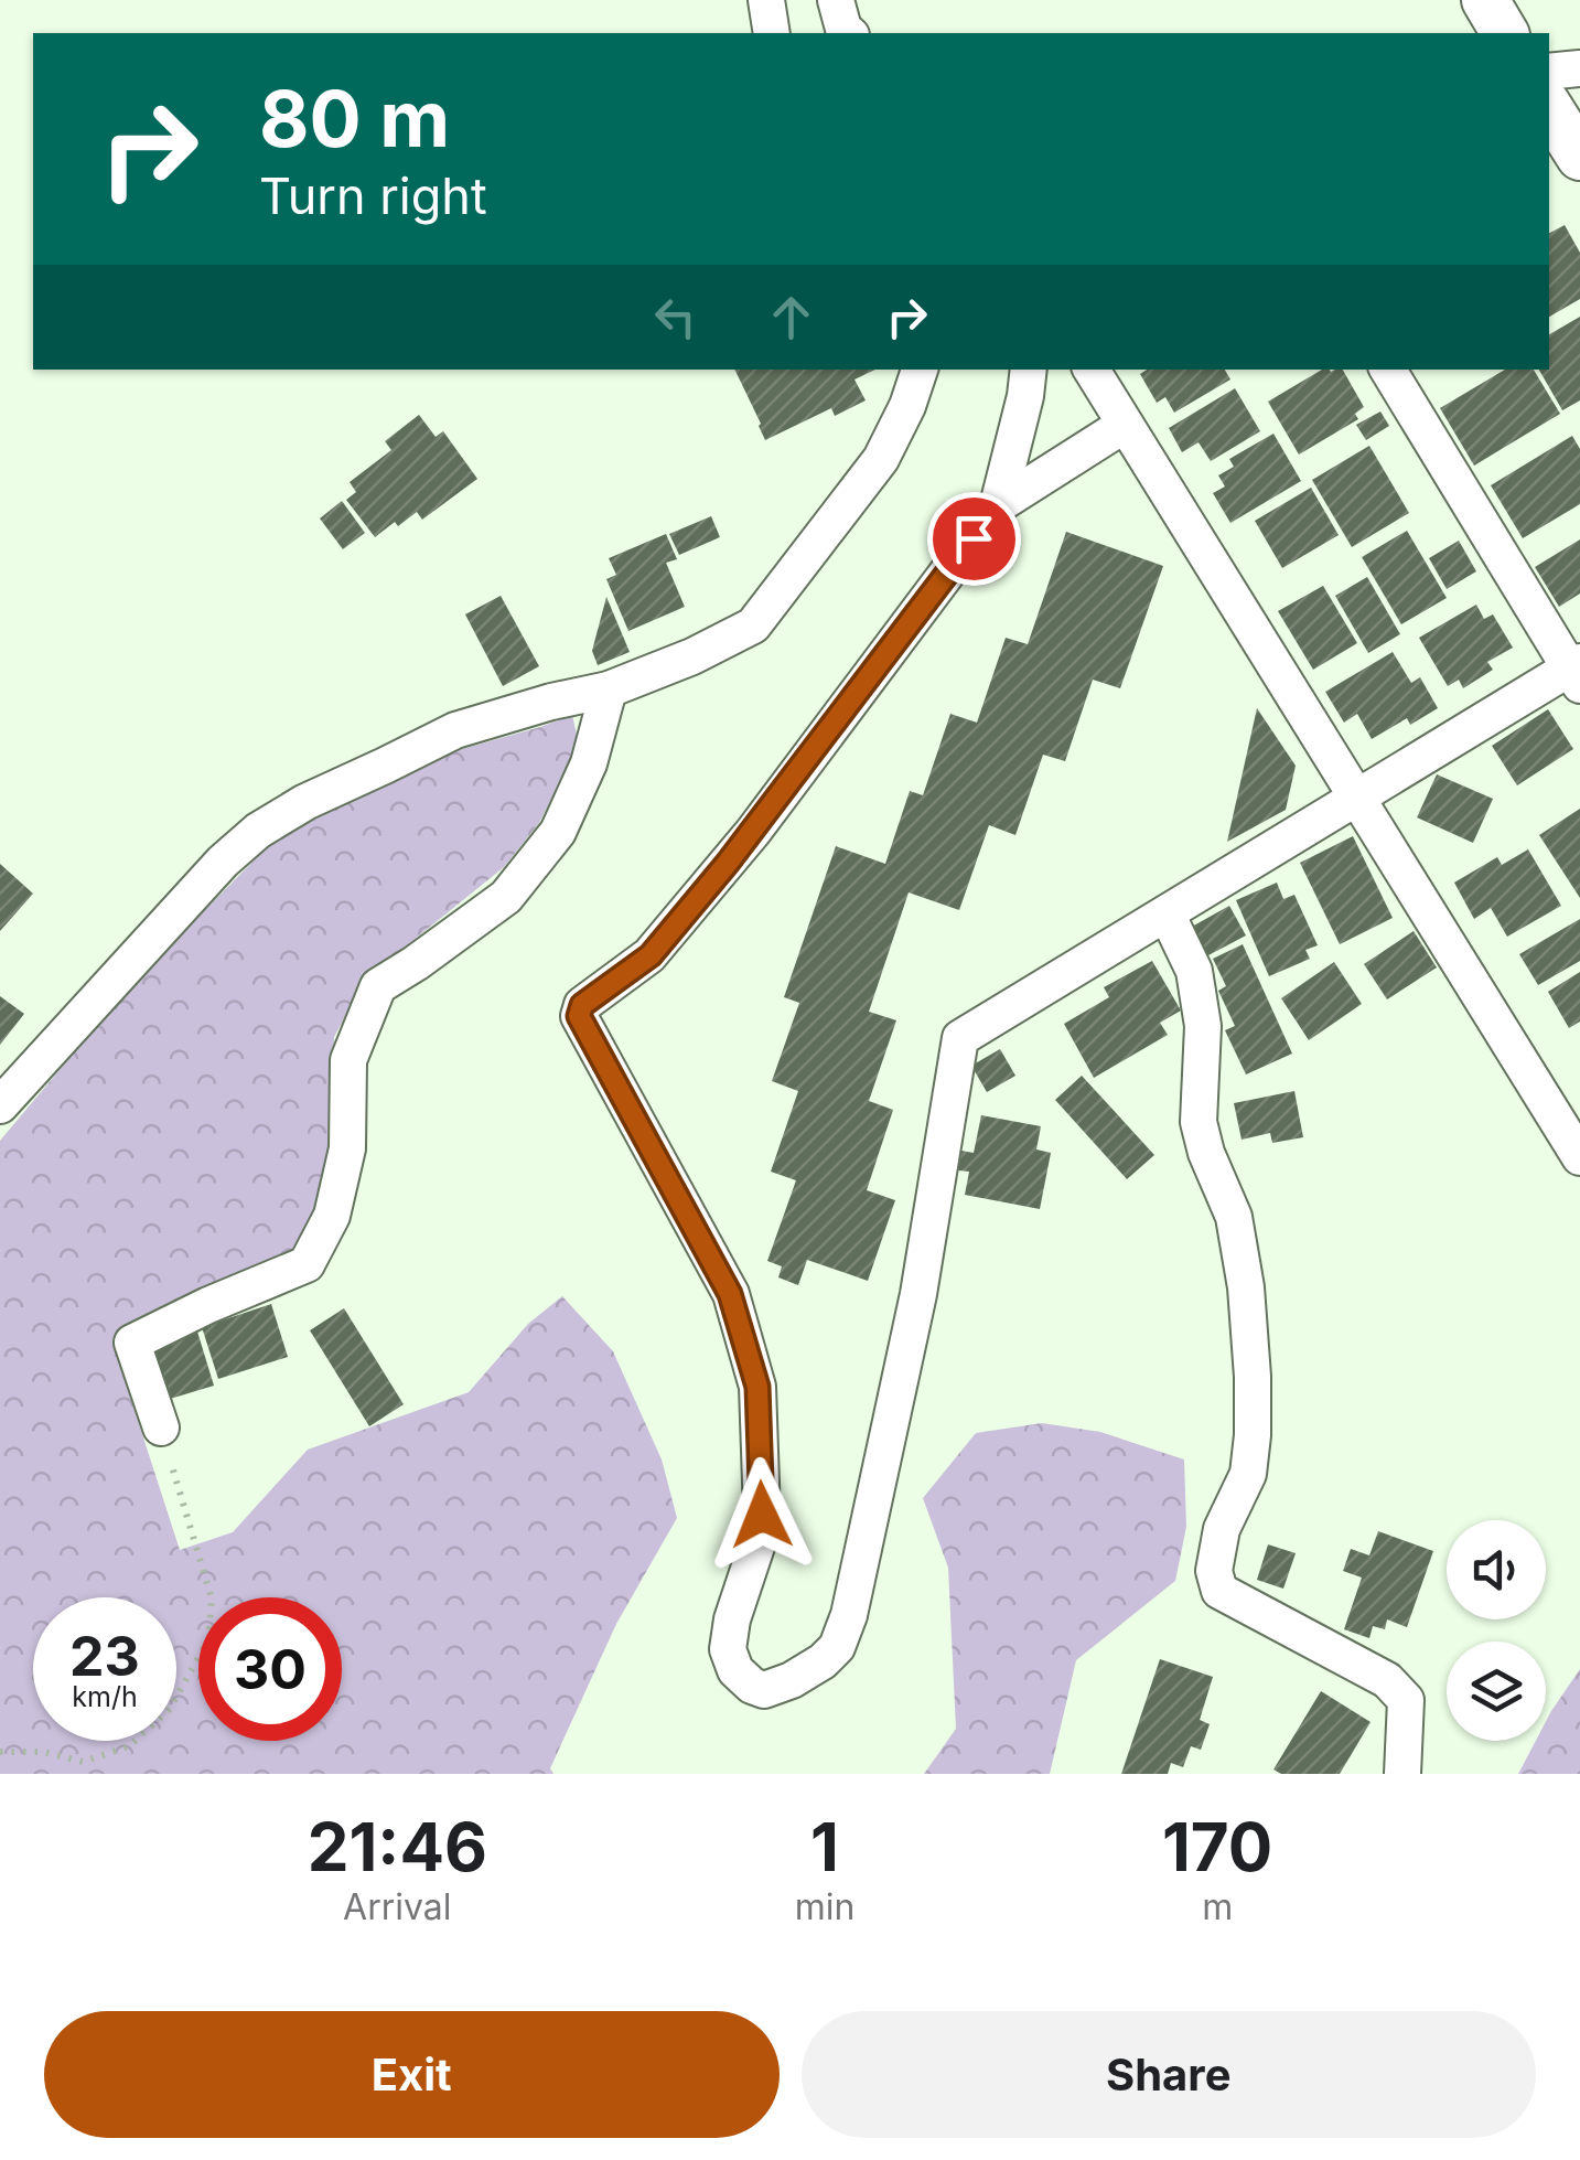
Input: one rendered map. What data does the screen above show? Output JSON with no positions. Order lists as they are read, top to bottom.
{
  "page": {
    "turn": ["80 m", "Turn right"],
    "speed": "23 km/h",
    "limit": "30",
    "eta": [
      "21:46",
      "Arrival",
      "1",
      "min",
      "170",
      "m"
    ],
    "buttons": ["Exit", "Share"]
  }
}
